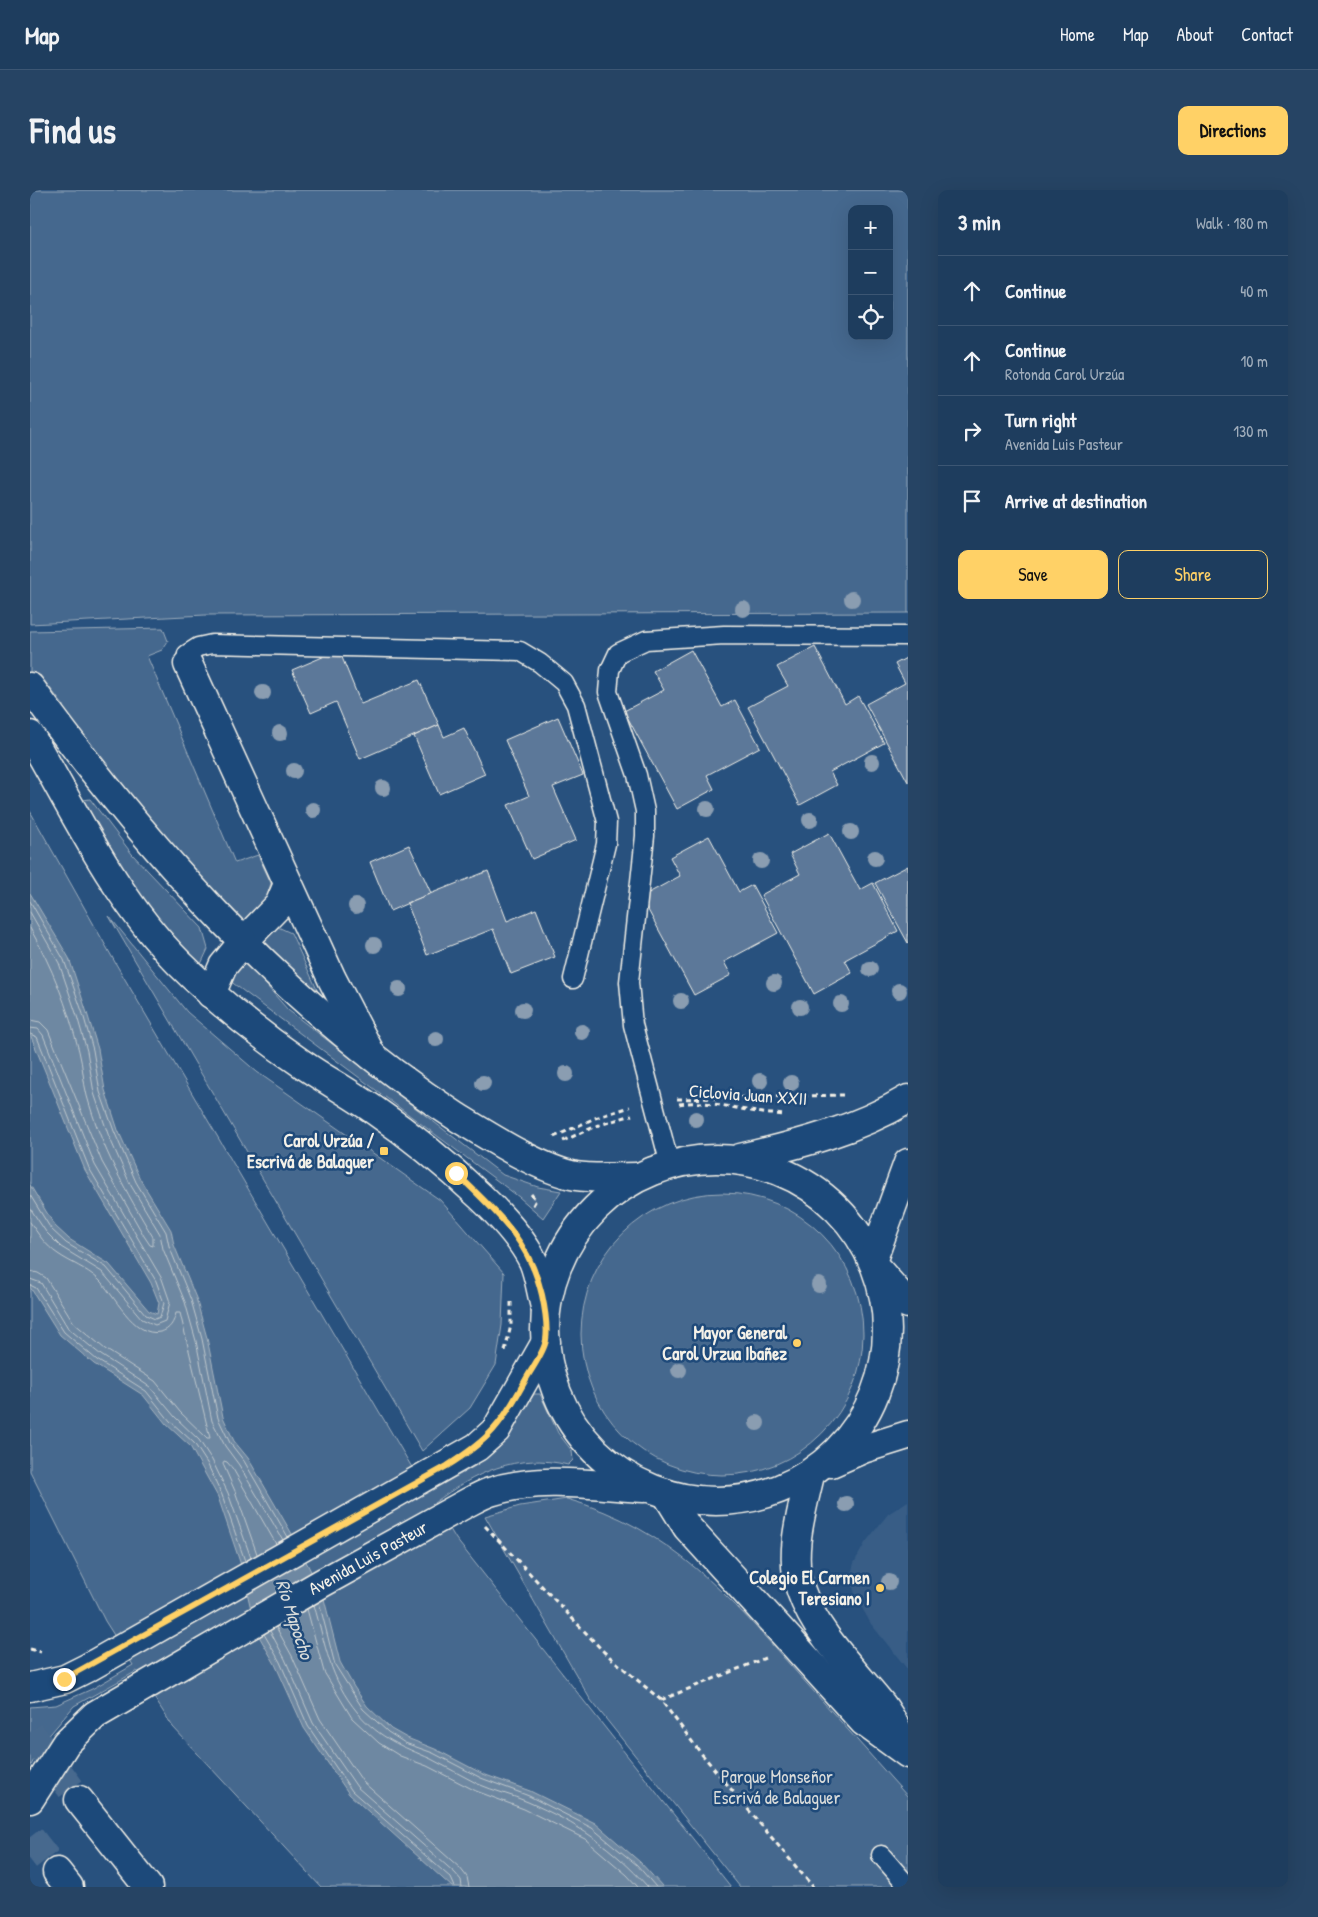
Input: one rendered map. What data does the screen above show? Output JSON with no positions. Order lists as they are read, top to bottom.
{
  "streets": {
    "main road": ["Avenida Luis Pasteur"],
    "path": ["Ciclovia Juan XXII"]
  },
  "water": ["Río Mapocho"],
  "parks": ["Parque Monseñor Escrivá de Balaguer"],
  "places": {
    "transit": ["Carol Urzúa / Escrivá de Balaguer"],
    "other": ["Mayor General Carol Urzua Ibañez", "Colegio El Carmen Teresiano I"]
  },
  "page": {
    "header": "Map",
    "nav": [
      "Home",
      "Map",
      "About",
      "Contact"
    ],
    "buttons": [
      "Directions",
      ["Save", "Share"]
    ],
    "title": "Find us",
    "heading": ["3 min", "Walk · 180 m"],
    "map_buttons": ["+", "−"],
    "list": [
      ["Continue", "40 m"],
      ["Continue", "Rotonda Carol Urzúa", "10 m"],
      ["Turn right", "Avenida Luis Pasteur", "130 m"],
      "Arrive at destination"
    ]
  }
}
